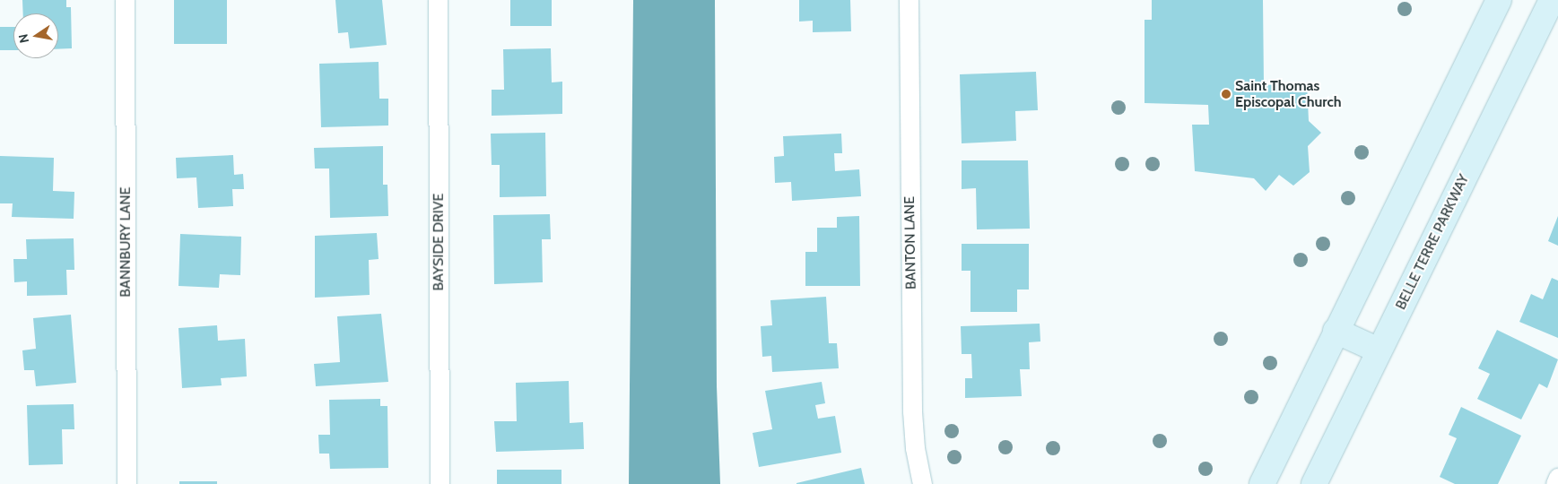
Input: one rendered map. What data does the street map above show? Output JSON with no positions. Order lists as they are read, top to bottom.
{
  "streets": {
    "main road": ["BELLE TERRE PARKWAY"],
    "street": ["BANNBURY LANE", "BAYSIDE DRIVE", "BANTON LANE"]
  },
  "places": ["Saint Thomas Episcopal Church"],
  "north": "left"
}
